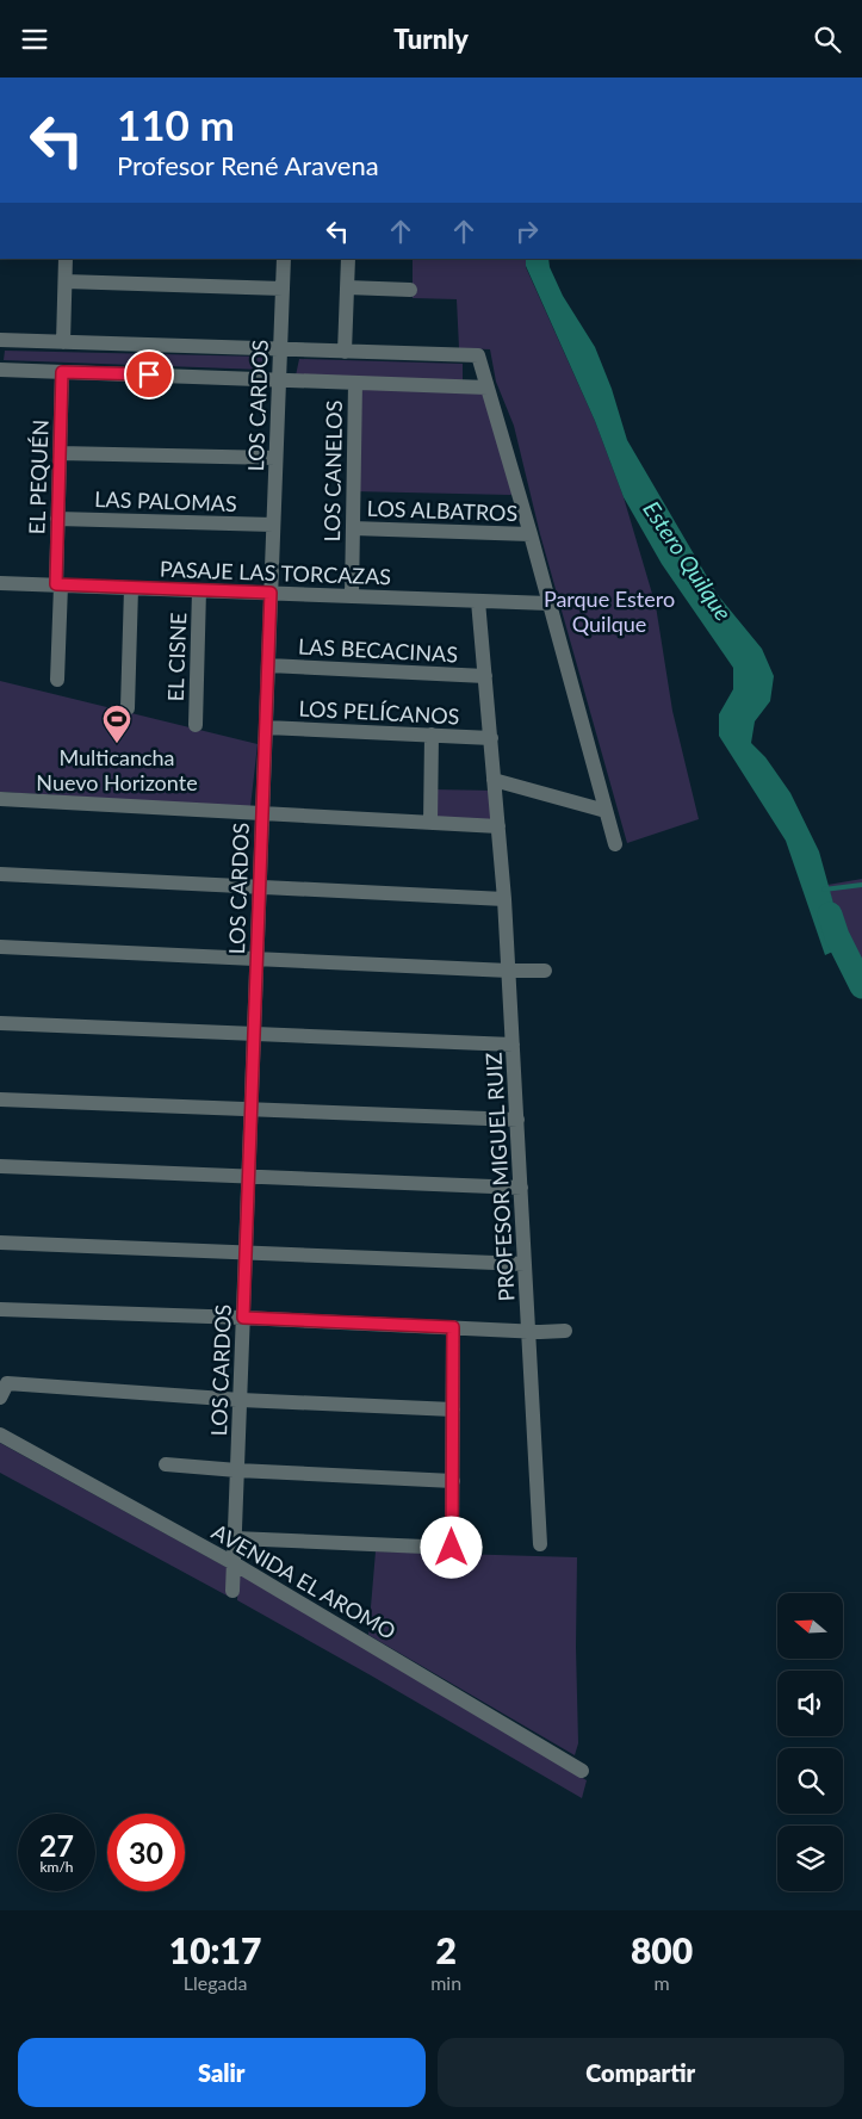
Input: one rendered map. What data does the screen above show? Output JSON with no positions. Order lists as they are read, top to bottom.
{
  "streets": {
    "street": [
      "LOS CARDOS",
      "LOS CANELOS",
      "EL PEQUÉN",
      "LAS PALOMAS",
      "LOS ALBATROS",
      "PASAJE LAS TORCAZAS",
      "LAS BECACINAS",
      "EL CISNE",
      "LOS PELÍCANOS",
      "PROFESOR MIGUEL RUIZ",
      "AVENIDA EL AROMO"
    ]
  },
  "crossings": [
    ["LOS CARDOS", "LAS PALOMAS"],
    ["LOS CARDOS", "PASAJE LAS TORCAZAS"],
    ["LOS CARDOS", "LAS BECACINAS"],
    ["LOS CARDOS", "LOS PELÍCANOS"],
    ["LOS CARDOS", "AVENIDA EL AROMO"],
    ["LOS CANELOS", "LOS ALBATROS"],
    ["LOS CANELOS", "PASAJE LAS TORCAZAS"],
    ["EL PEQUÉN", "LAS PALOMAS"],
    ["EL PEQUÉN", "PASAJE LAS TORCAZAS"],
    ["PASAJE LAS TORCAZAS", "EL CISNE"],
    ["PASAJE LAS TORCAZAS", "PROFESOR MIGUEL RUIZ"],
    ["LAS BECACINAS", "PROFESOR MIGUEL RUIZ"],
    ["LOS PELÍCANOS", "PROFESOR MIGUEL RUIZ"]
  ],
  "water": ["Estero Quilque"],
  "parks": ["Parque Estero Quilque"],
  "places": {
    "sports": ["Multicancha Nuevo Horizonte"]
  },
  "north": "left",
  "page": {
    "header": "Turnly",
    "turn": ["110 m", "Profesor René Aravena"],
    "speed": "27 km/h",
    "limit": "30",
    "eta": [
      "10:17",
      "Llegada",
      "2",
      "min",
      "800",
      "m"
    ],
    "buttons": ["Salir", "Compartir"]
  }
}
